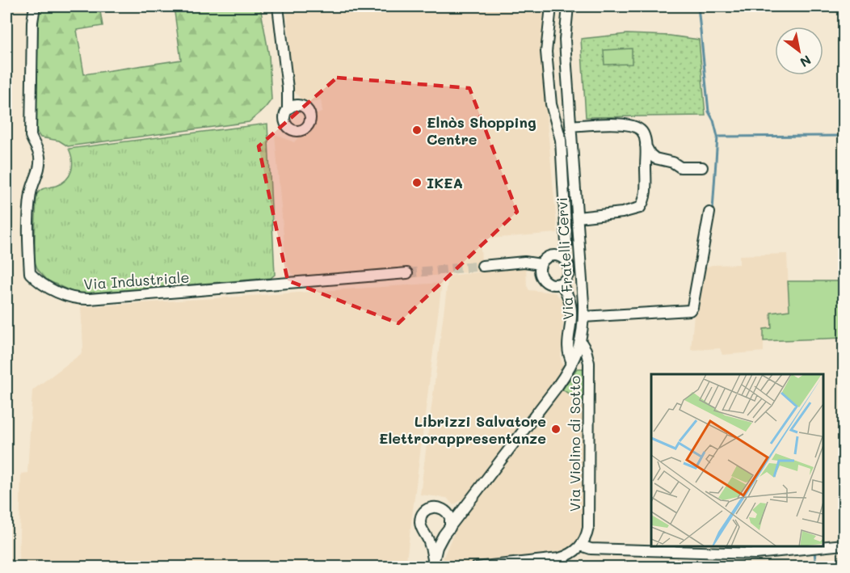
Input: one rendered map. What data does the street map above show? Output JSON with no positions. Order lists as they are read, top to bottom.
{
  "streets": {
    "street": ["Via Fratelli Cervi", "Via Industriale", "Via Violino di Sotto"]
  },
  "crossings": [
    ["Via Fratelli Cervi", "Via Violino di Sotto"]
  ],
  "places": ["Elnòs Shopping Centre", "IKEA", "Librizzi Salvatore Elettrorappresentanze"],
  "north": "bottom right"
}
